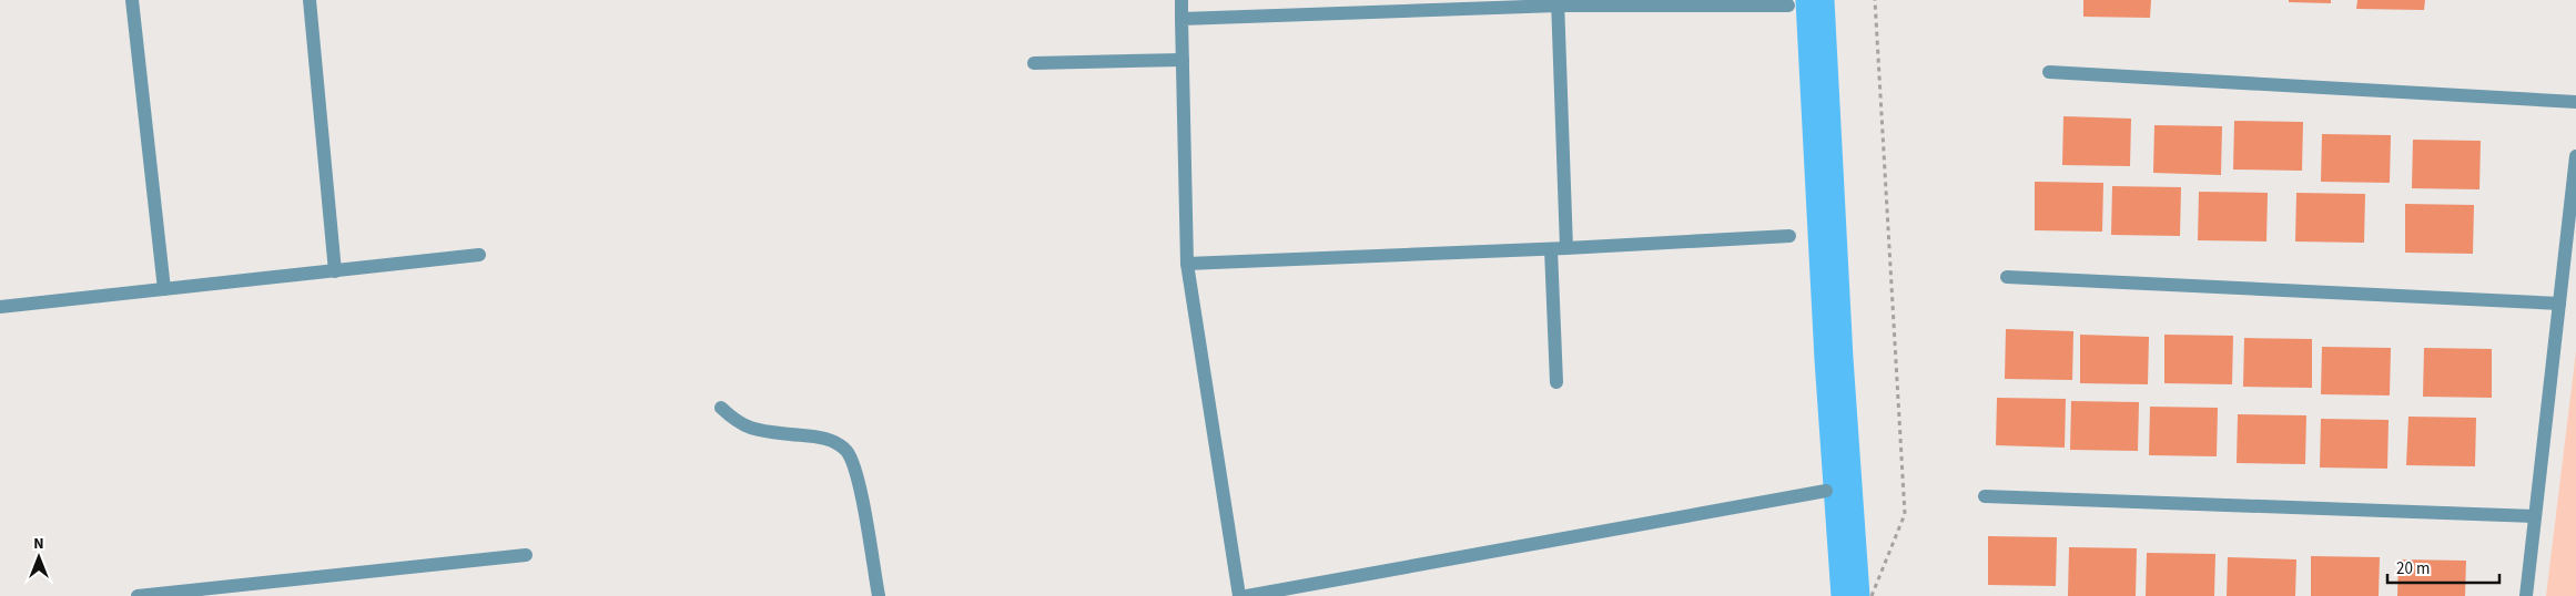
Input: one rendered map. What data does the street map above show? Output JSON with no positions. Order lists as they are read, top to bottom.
{
  "scale_bar": "20 m",
  "north": "top"
}
